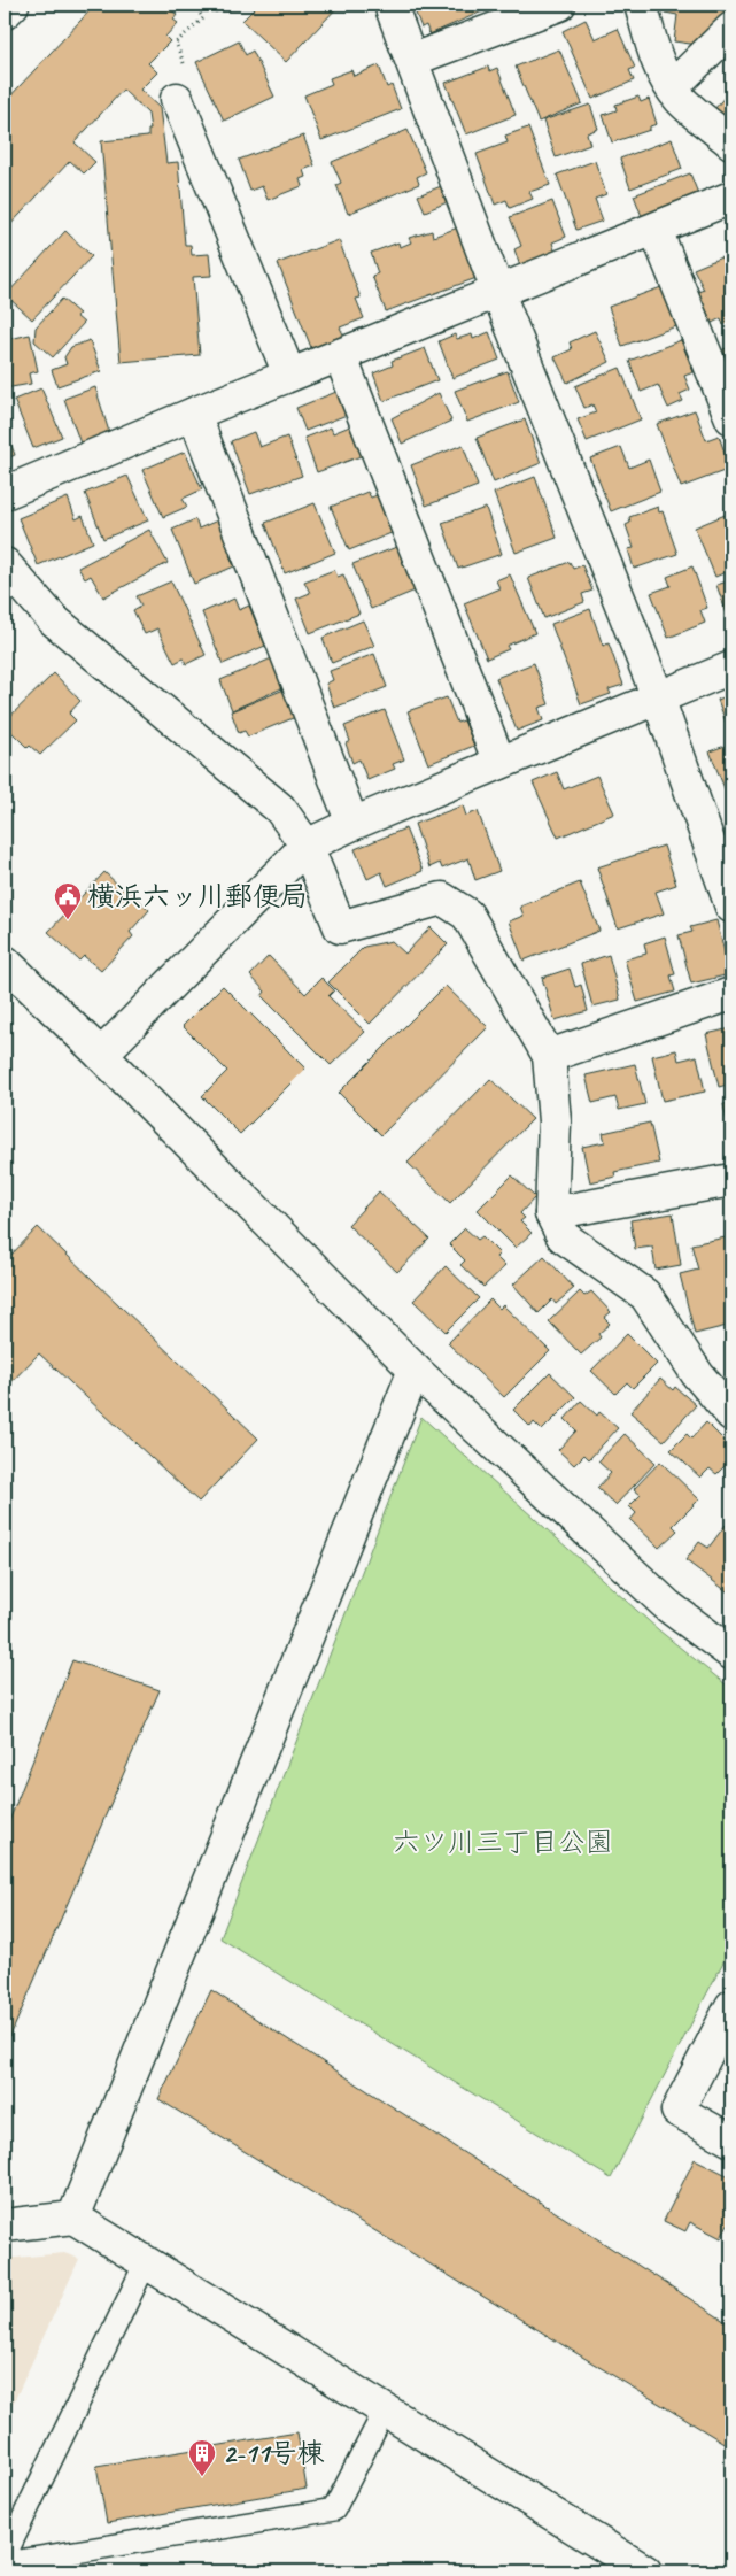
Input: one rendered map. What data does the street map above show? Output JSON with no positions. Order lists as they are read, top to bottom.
{
  "parks": ["六ツ川三丁目公園"],
  "places": {
    "public building": ["横浜六ッ川郵便局"],
    "building": ["2-11号棟"]
  }
}
